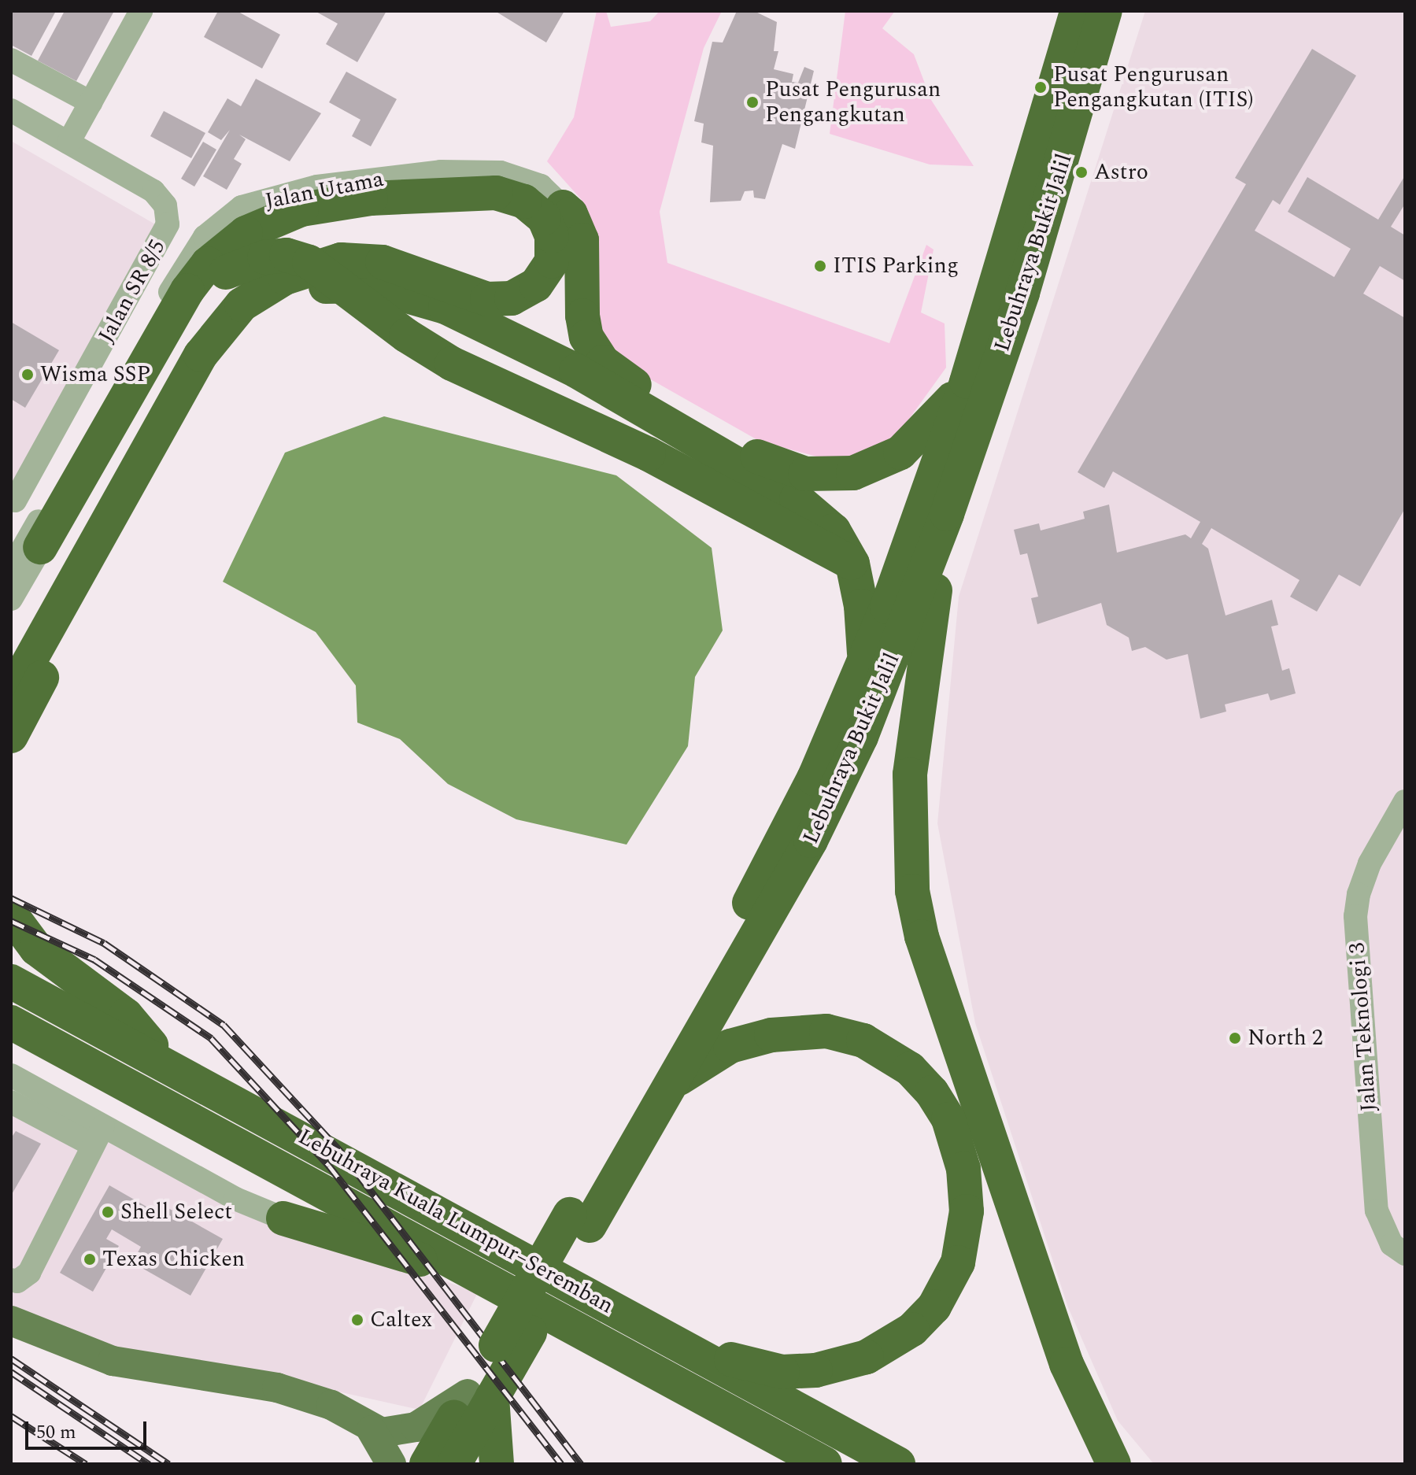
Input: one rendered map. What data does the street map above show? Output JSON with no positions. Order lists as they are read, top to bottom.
{
  "streets": {
    "highway": ["Lebuhraya Bukit Jalil", "Lebuhraya Kuala Lumpur–Seremban"],
    "street": ["Jalan Utama", "Jalan SR 8/5", "Jalan Teknologi 3"]
  },
  "places": [
    "Pusat Pengurusan Pengangkutan (ITIS)",
    "Pusat Pengurusan Pengangkutan",
    "Astro",
    "ITIS Parking",
    "Wisma SSP",
    "North 2",
    "Shell Select",
    "Texas Chicken",
    "Caltex"
  ],
  "scale_bar": "50 m"
}
